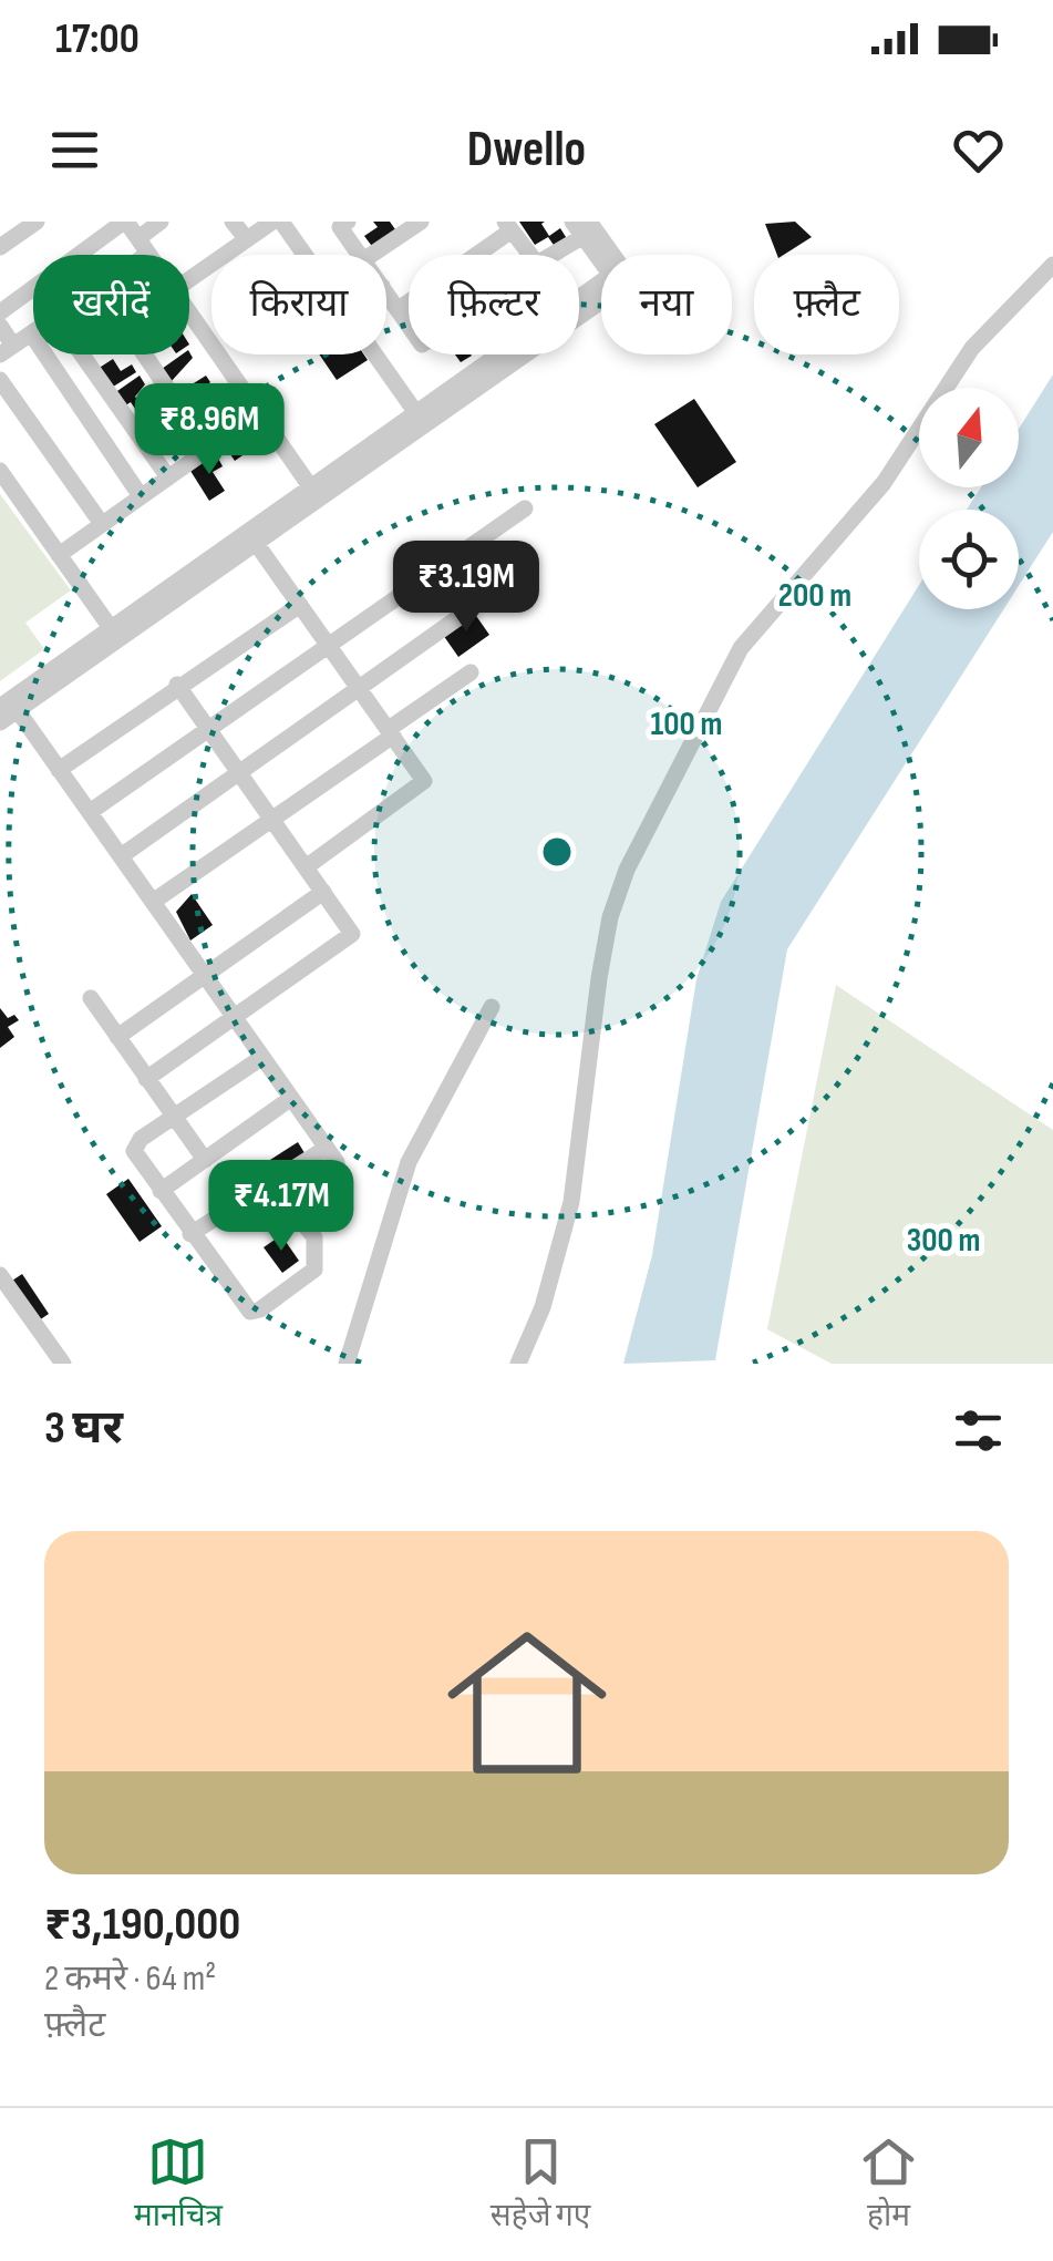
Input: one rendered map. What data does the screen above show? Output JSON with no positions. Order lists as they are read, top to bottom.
{
  "north": "top",
  "page": {
    "status": "17:00",
    "header": "Dwello",
    "chip": [
      "खरीदें",
      "किराया",
      "फ़िल्टर",
      "नया",
      "फ़्लैट"
    ],
    "price": ["₹8.96M", "₹3.19M", "₹4.17M"],
    "heading": "3 घर",
    "list": [
      {
        "name": "₹3,190,000",
        "note": "2 कमरे · 64 m² · फ़्लैट"
      }
    ],
    "tabs": ["मानचित्र", "सहेजे गए", "होम"]
  },
  "rings": ["200 m", "100 m", "300 m"]
}
